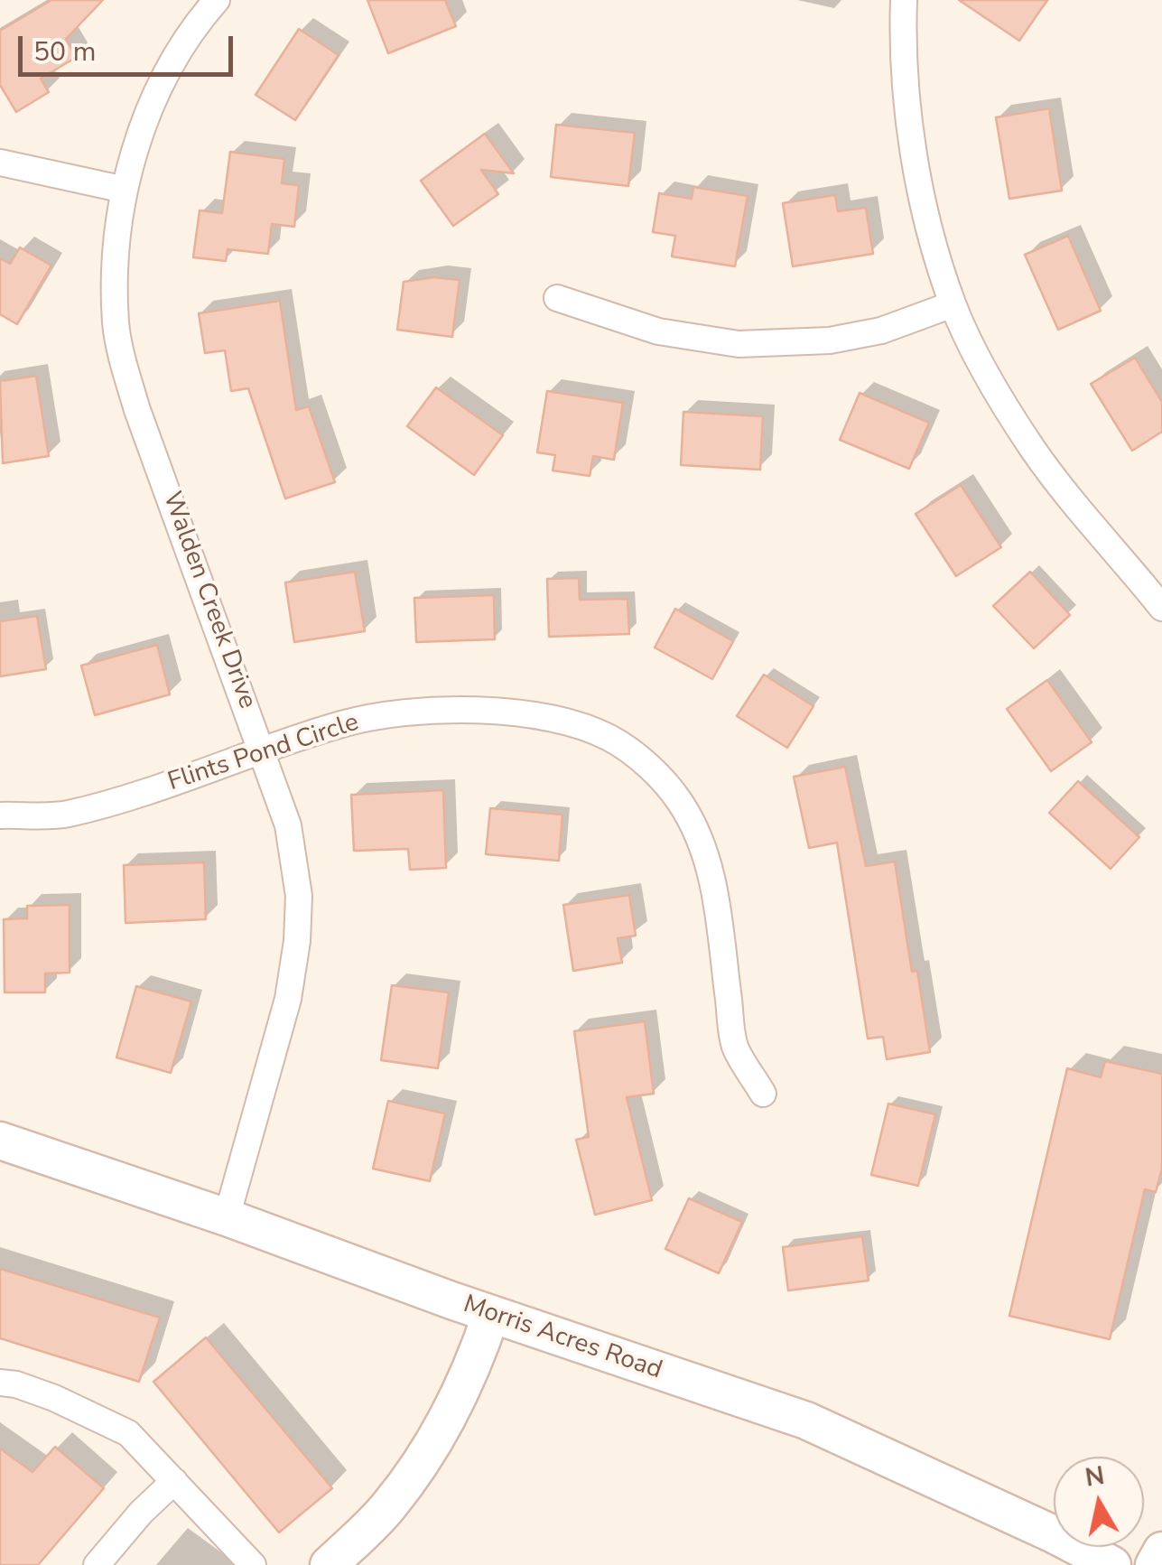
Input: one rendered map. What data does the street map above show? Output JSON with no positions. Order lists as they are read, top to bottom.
{
  "streets": {
    "street": ["Walden Creek Drive", "Flints Pond Circle", "Morris Acres Road"]
  },
  "crossings": [
    ["Walden Creek Drive", "Flints Pond Circle"],
    ["Walden Creek Drive", "Morris Acres Road"]
  ],
  "scale_bar": "50 m",
  "north": "top"
}
